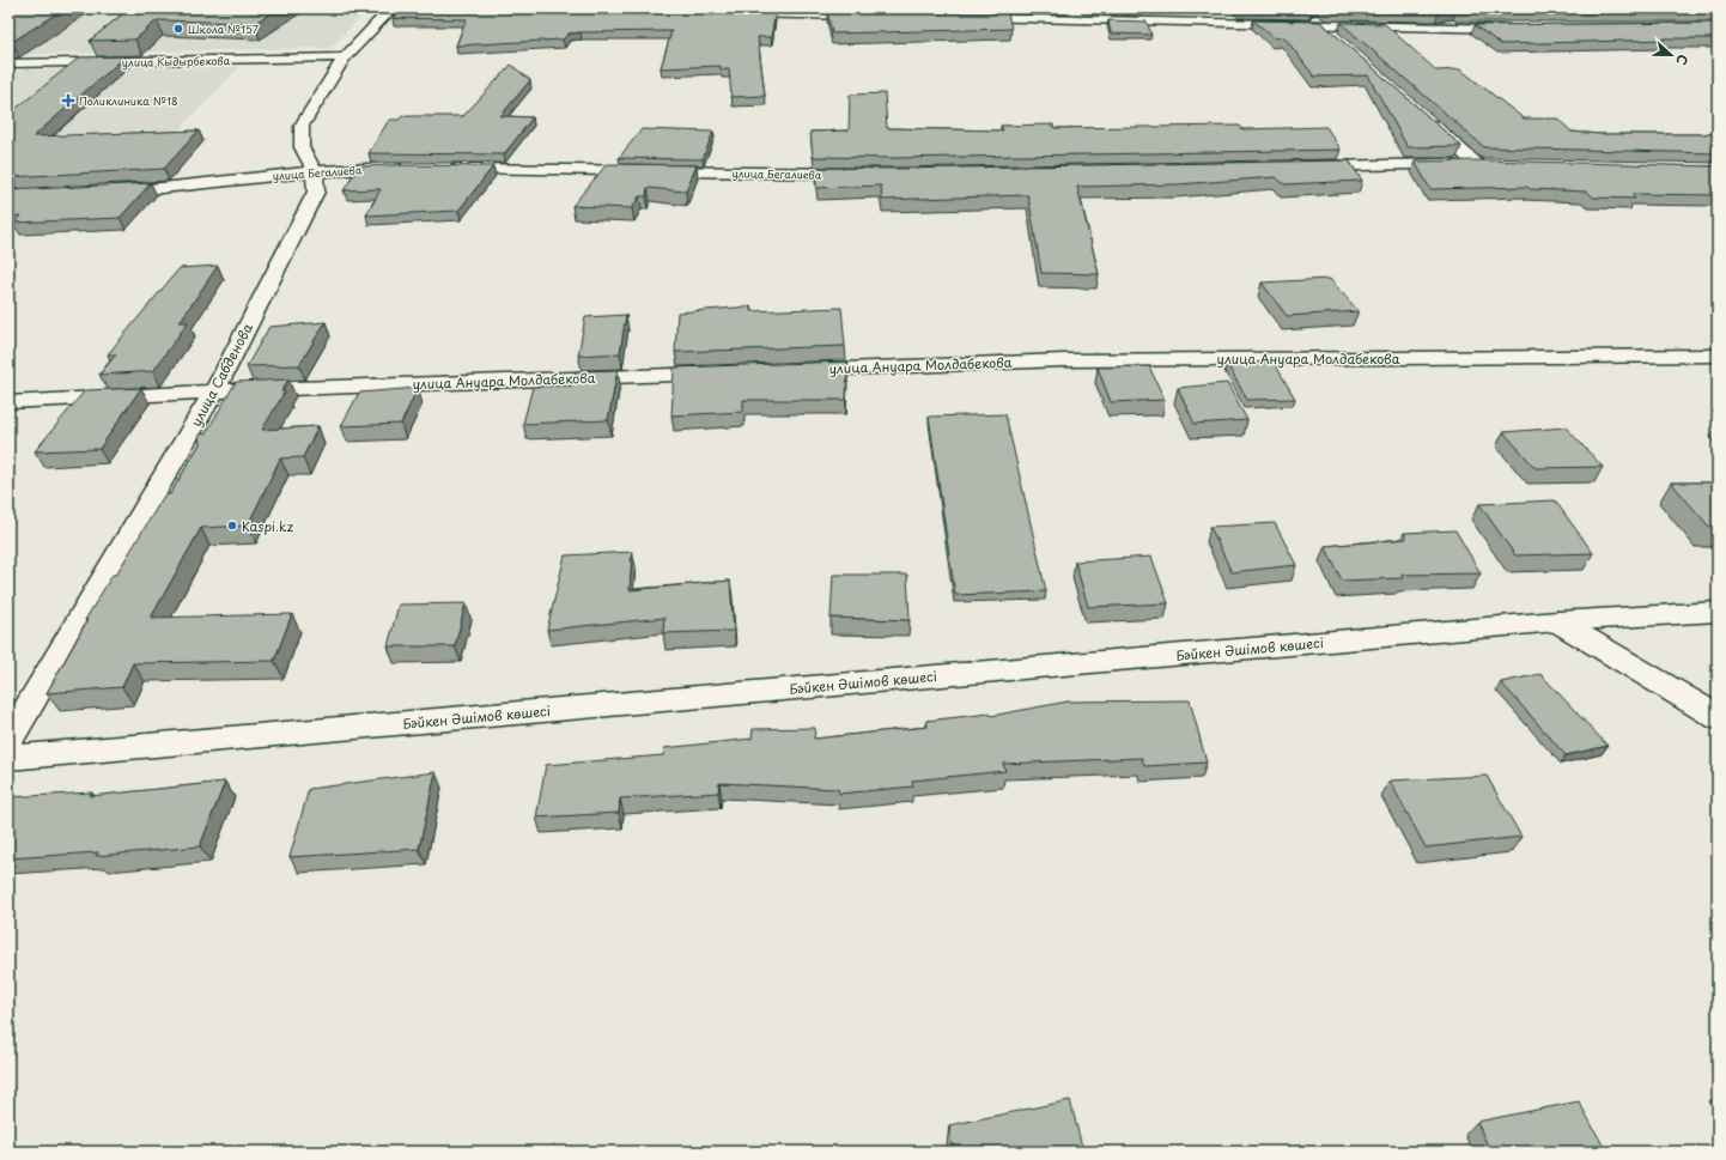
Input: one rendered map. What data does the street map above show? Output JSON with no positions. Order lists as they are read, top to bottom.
{
  "streets": {
    "street": [
      "улица Кыдырбекова",
      "улица Бегалиева",
      "улица Ануара Молдабекова",
      "улица Сабденова",
      "Бәйкен Әшімов көшесі"
    ]
  },
  "crossings": [
    ["улица Кыдырбекова", "улица Сабденова"],
    ["улица Бегалиева", "улица Сабденова"],
    ["улица Ануара Молдабекова", "улица Сабденова"]
  ],
  "places": {
    "other": ["Школа №157", "Kaspi.kz"],
    "health": ["Поликлиника №18"]
  },
  "north": "right"
}
